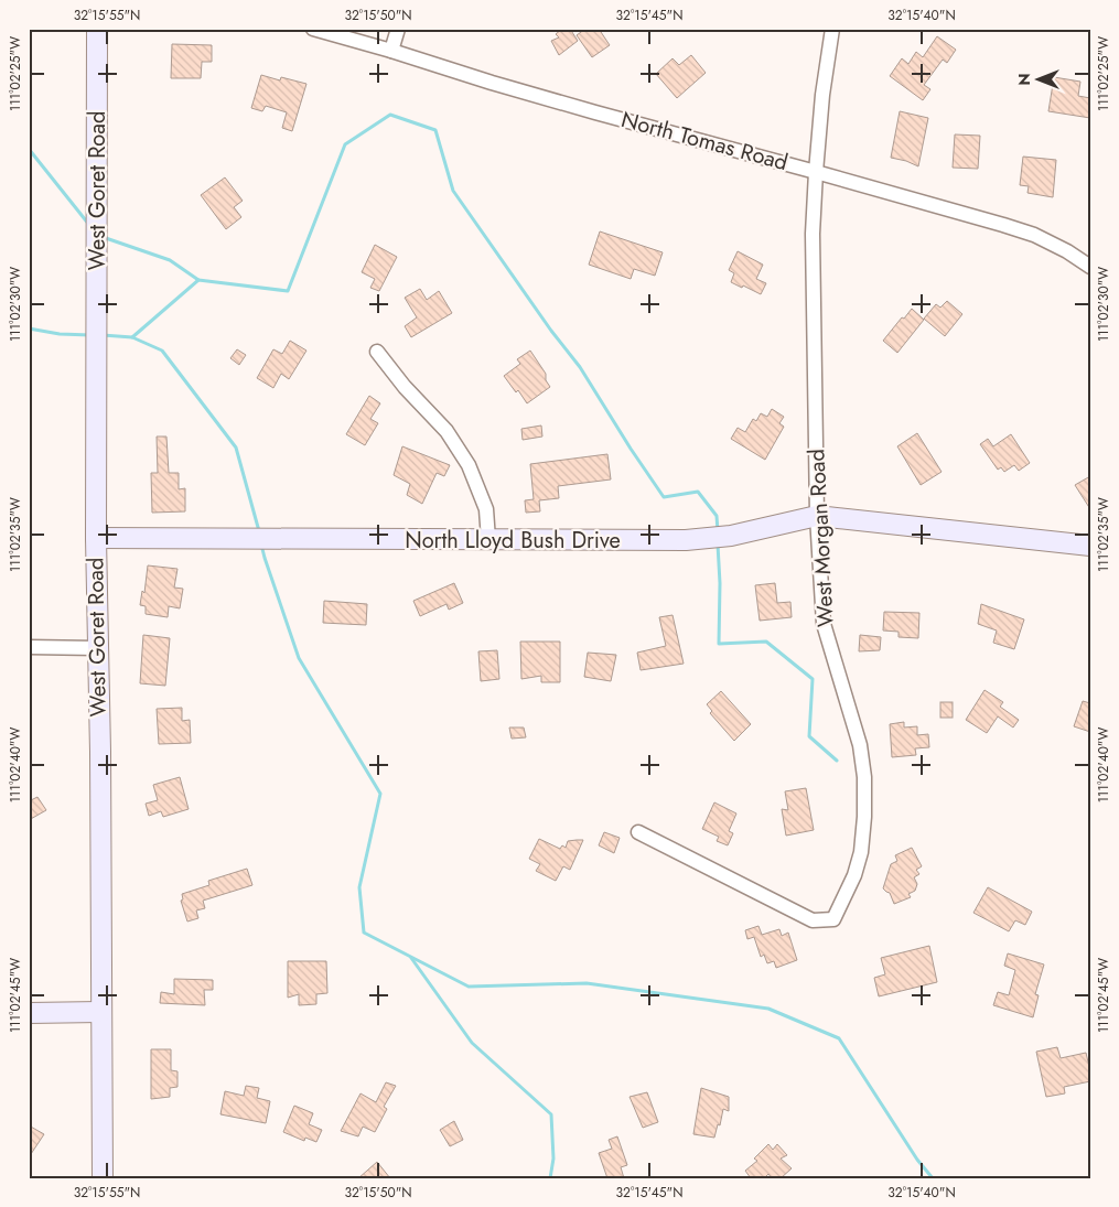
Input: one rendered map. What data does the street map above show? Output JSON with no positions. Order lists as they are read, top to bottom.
{
  "streets": {
    "street": [
      "North Tomas Road",
      "West Goret Road",
      "West Morgan Road",
      "North Lloyd Bush Drive"
    ]
  },
  "crossings": [
    ["North Tomas Road", "West Morgan Road"],
    ["West Goret Road", "North Lloyd Bush Drive"],
    ["West Morgan Road", "North Lloyd Bush Drive"]
  ],
  "north": "left",
  "coordinates": [
    "32°15'55\"N",
    "32°15'50\"N",
    "32°15'45\"N",
    "32°15'40\"N",
    "111°02'25\"W",
    "111°02'30\"W",
    "111°02'35\"W",
    "111°02'40\"W",
    "111°02'45\"W"
  ]
}
